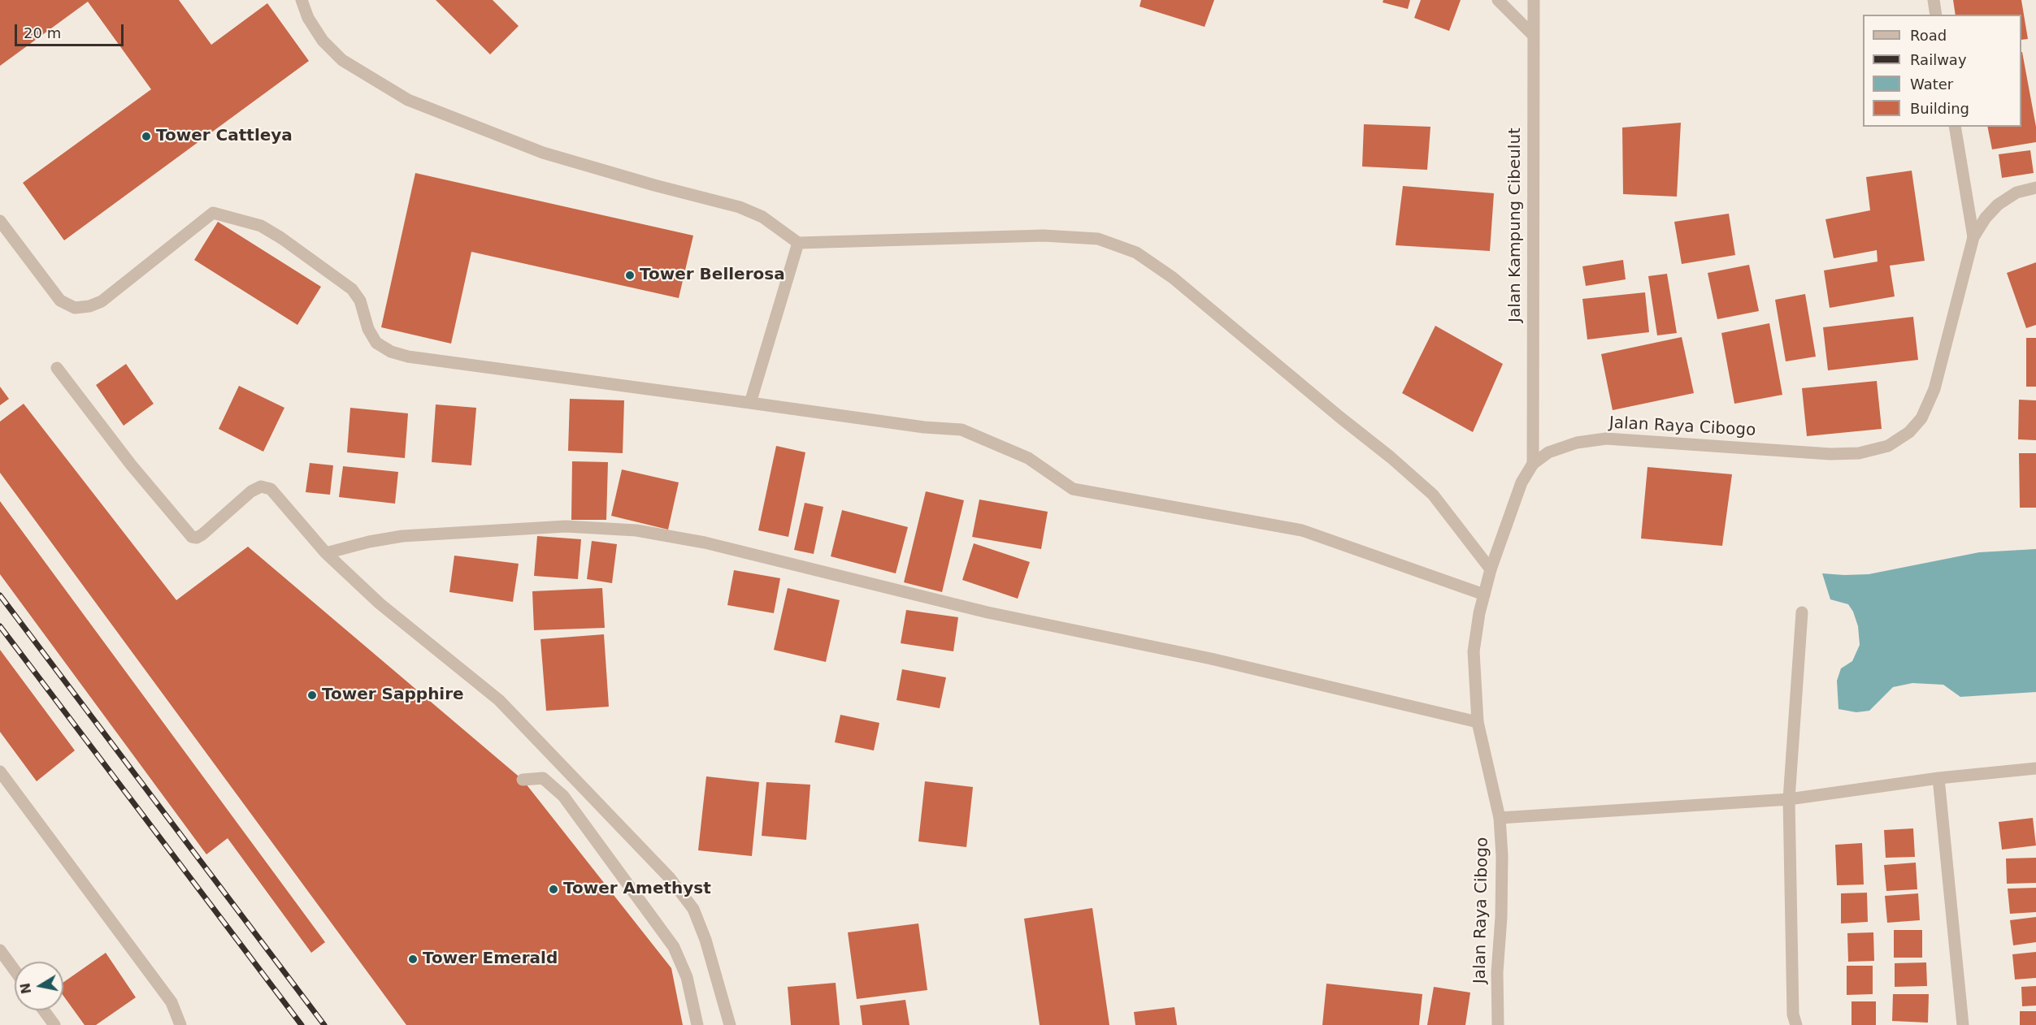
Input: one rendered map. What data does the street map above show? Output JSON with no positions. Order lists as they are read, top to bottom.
{
  "streets": {
    "street": ["Jalan Kampung Cibeulut", "Jalan Raya Cibogo"]
  },
  "crossings": [
    ["Jalan Kampung Cibeulut", "Jalan Raya Cibogo"]
  ],
  "places": [
    "Tower Cattleya",
    "Tower Bellerosa",
    "Tower Sapphire",
    "Tower Amethyst",
    "Tower Emerald"
  ],
  "legend": [
    "Road",
    "Railway",
    "Water",
    "Building"
  ],
  "scale_bar": "20 m",
  "north": "left"
}
